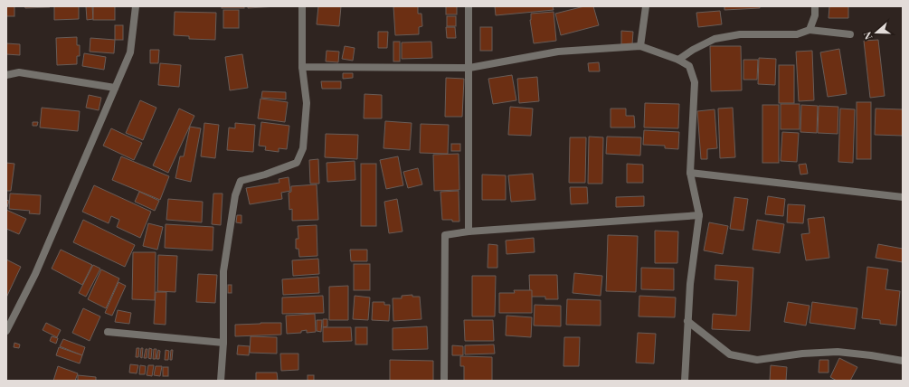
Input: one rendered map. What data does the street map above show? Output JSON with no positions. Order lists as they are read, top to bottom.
{
  "north": "left"
}
